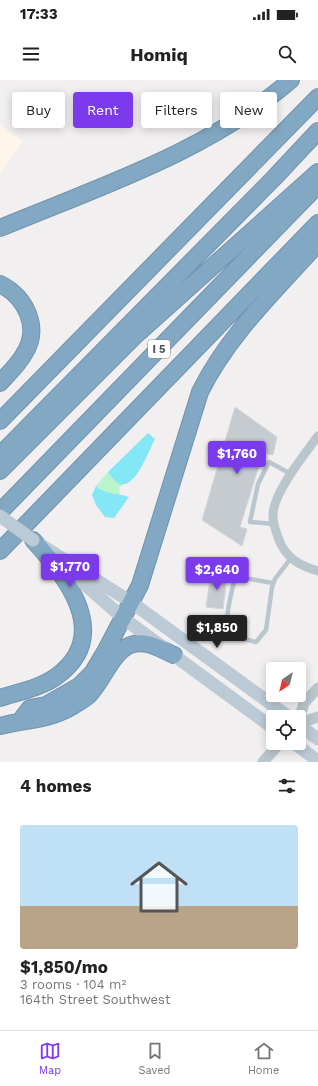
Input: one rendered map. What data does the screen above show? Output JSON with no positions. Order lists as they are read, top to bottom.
{
  "streets": {
    "highway": ["I 5"]
  },
  "north": "bottom left",
  "page": {
    "status": "17:33",
    "header": "Homiq",
    "chip": [
      "Buy",
      "Rent",
      "Filters",
      "New"
    ],
    "price": [
      "$1,760",
      "$1,770",
      "$2,640",
      "$1,850"
    ],
    "heading": "4 homes",
    "list": [
      {
        "name": "$1,850/mo",
        "note": "3 rooms · 104 m² · 164th Street Southwest"
      }
    ],
    "tabs": ["Map", "Saved", "Home"]
  }
}
